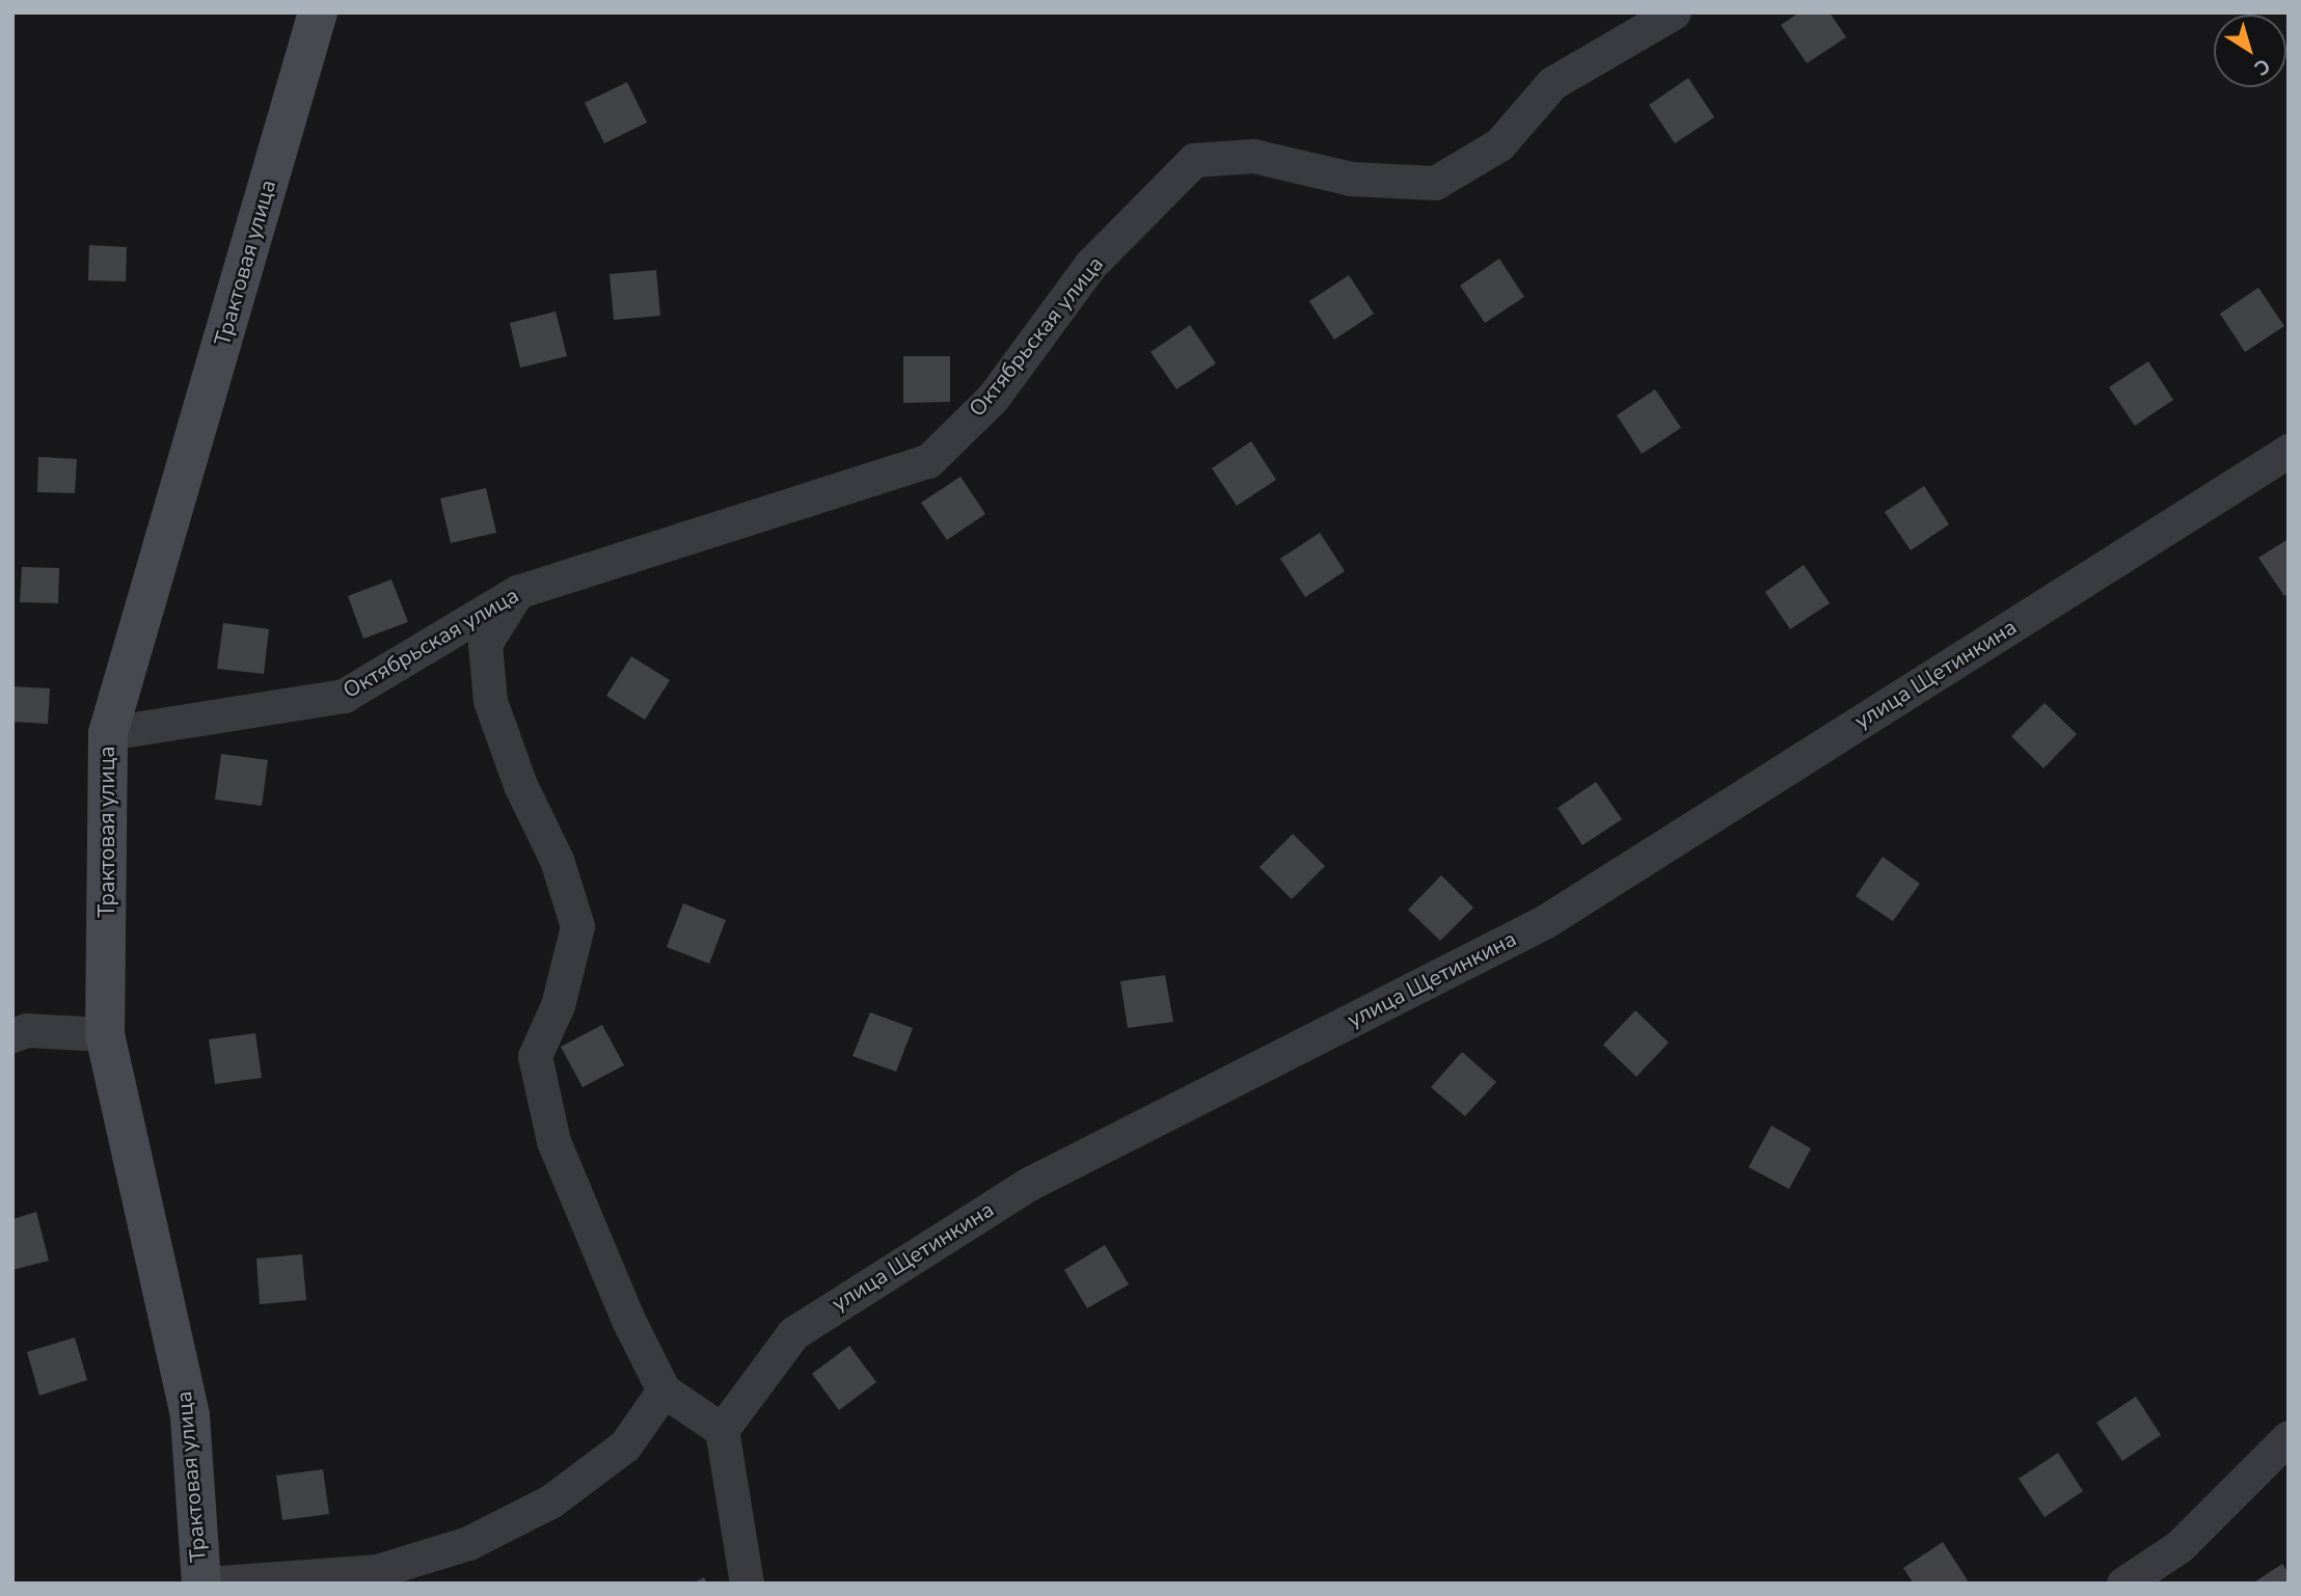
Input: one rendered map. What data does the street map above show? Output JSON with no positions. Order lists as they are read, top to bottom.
{
  "streets": {
    "street": ["Трактовая улица", "Октябрьская улица", "улица Щетинкина"]
  },
  "crossings": [
    ["Трактовая улица", "Октябрьская улица"]
  ],
  "north": "bottom right"
}
